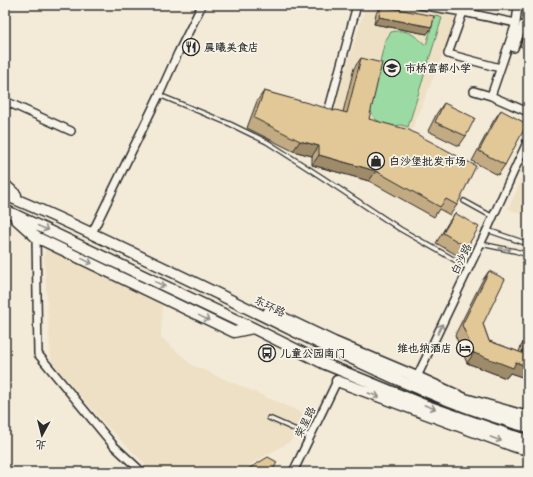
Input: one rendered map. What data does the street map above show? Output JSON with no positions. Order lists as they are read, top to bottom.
{
  "streets": {
    "main road": ["东环路"],
    "street": ["白沙路", "荣星路"]
  },
  "crossings": [
    ["白沙路", "东环路"]
  ],
  "one_way": ["白沙路"],
  "places": {
    "restaurant": ["晨曦美食店"],
    "school or university": ["市桥富都小学"],
    "shop": ["白沙堡批发市场"],
    "hotel": ["维也纳酒店"],
    "bus stop": ["儿童公园南门"]
  },
  "north": "bottom"
}
